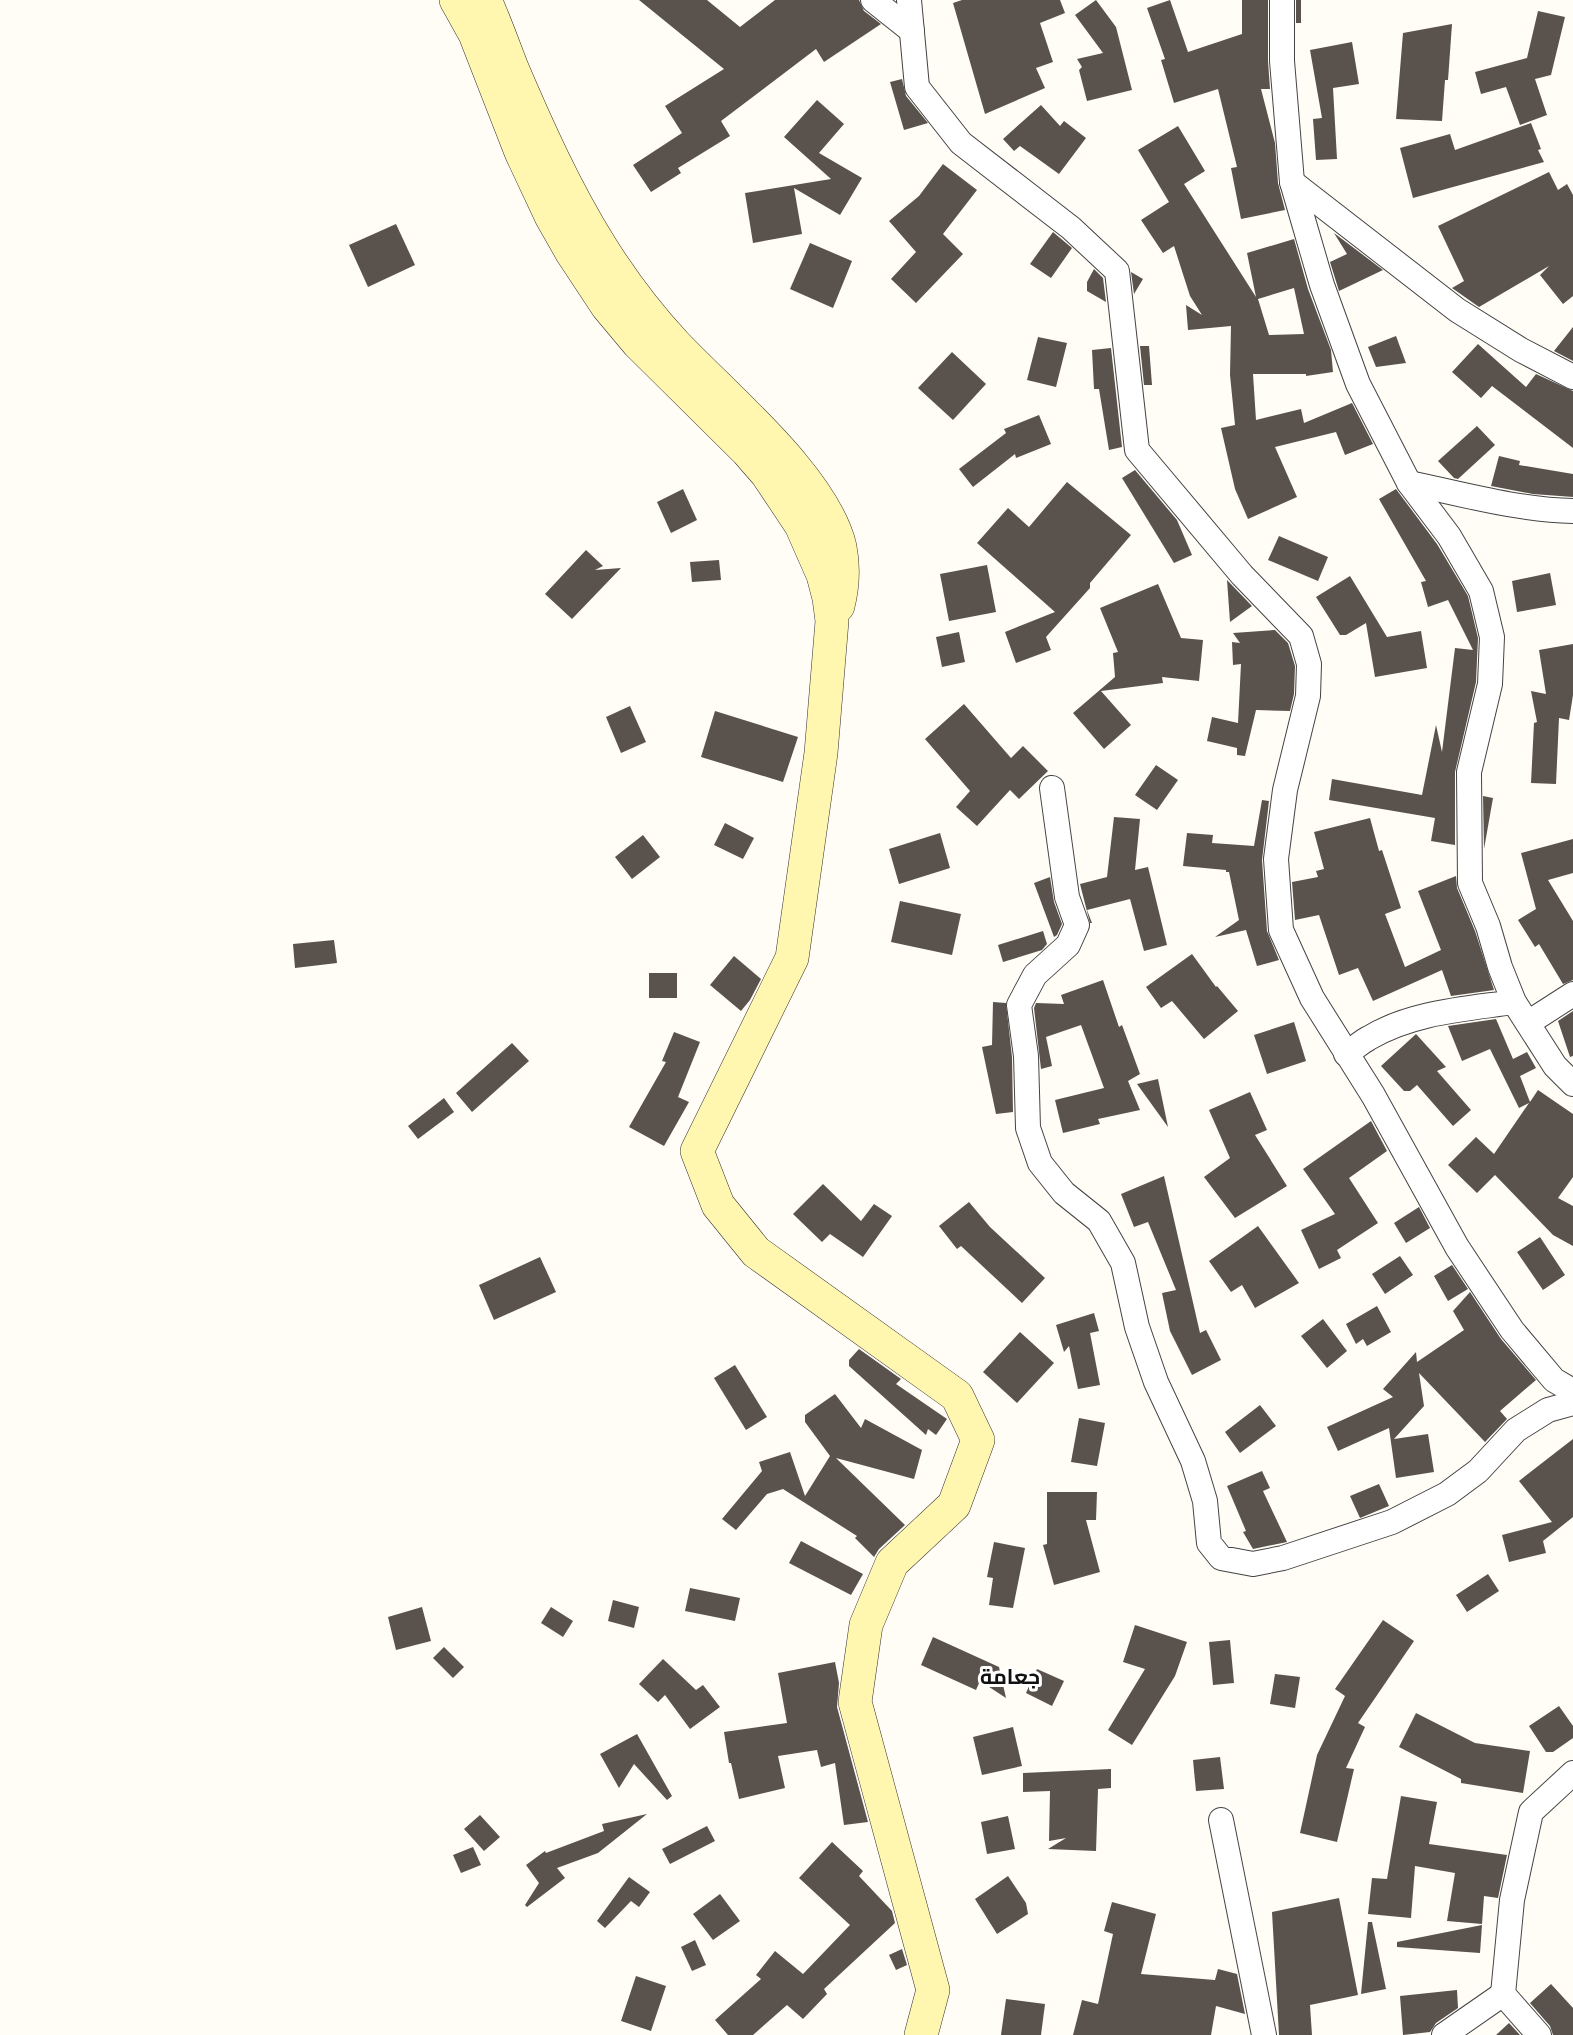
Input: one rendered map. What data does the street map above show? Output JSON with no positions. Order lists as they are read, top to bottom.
{
  "districts": ["جعامة"]
}
